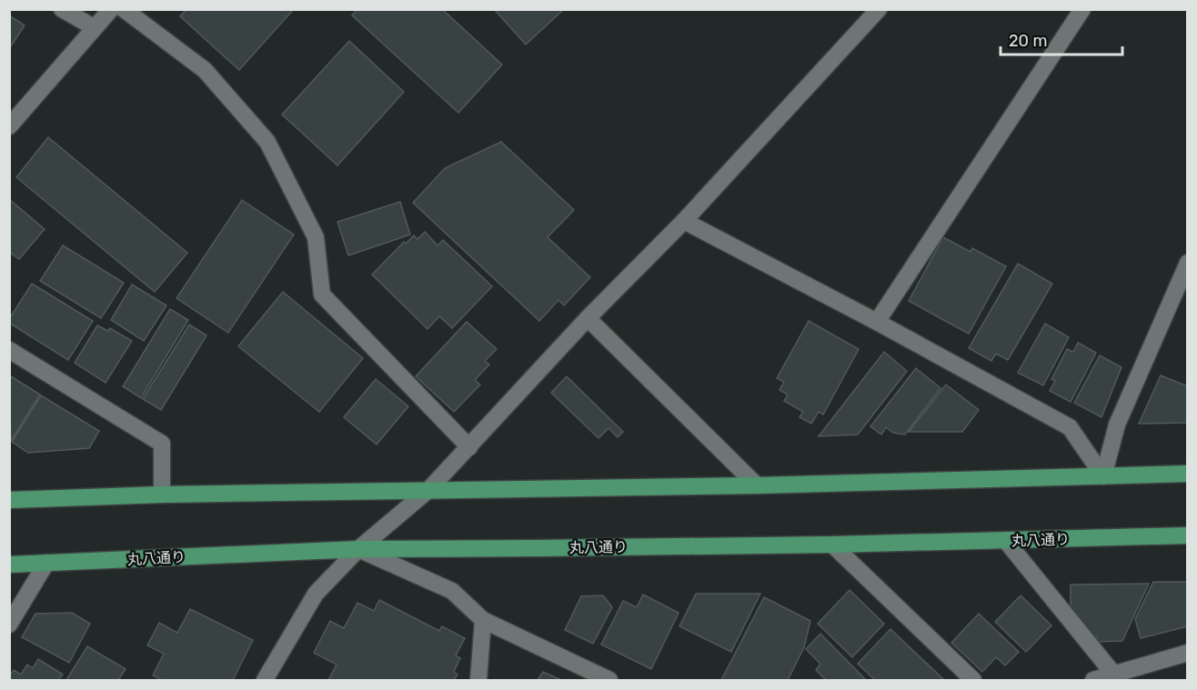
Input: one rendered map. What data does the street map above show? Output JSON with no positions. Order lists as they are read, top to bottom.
{
  "streets": {
    "main road": ["丸八通り"]
  },
  "scale_bar": "20 m"
}
